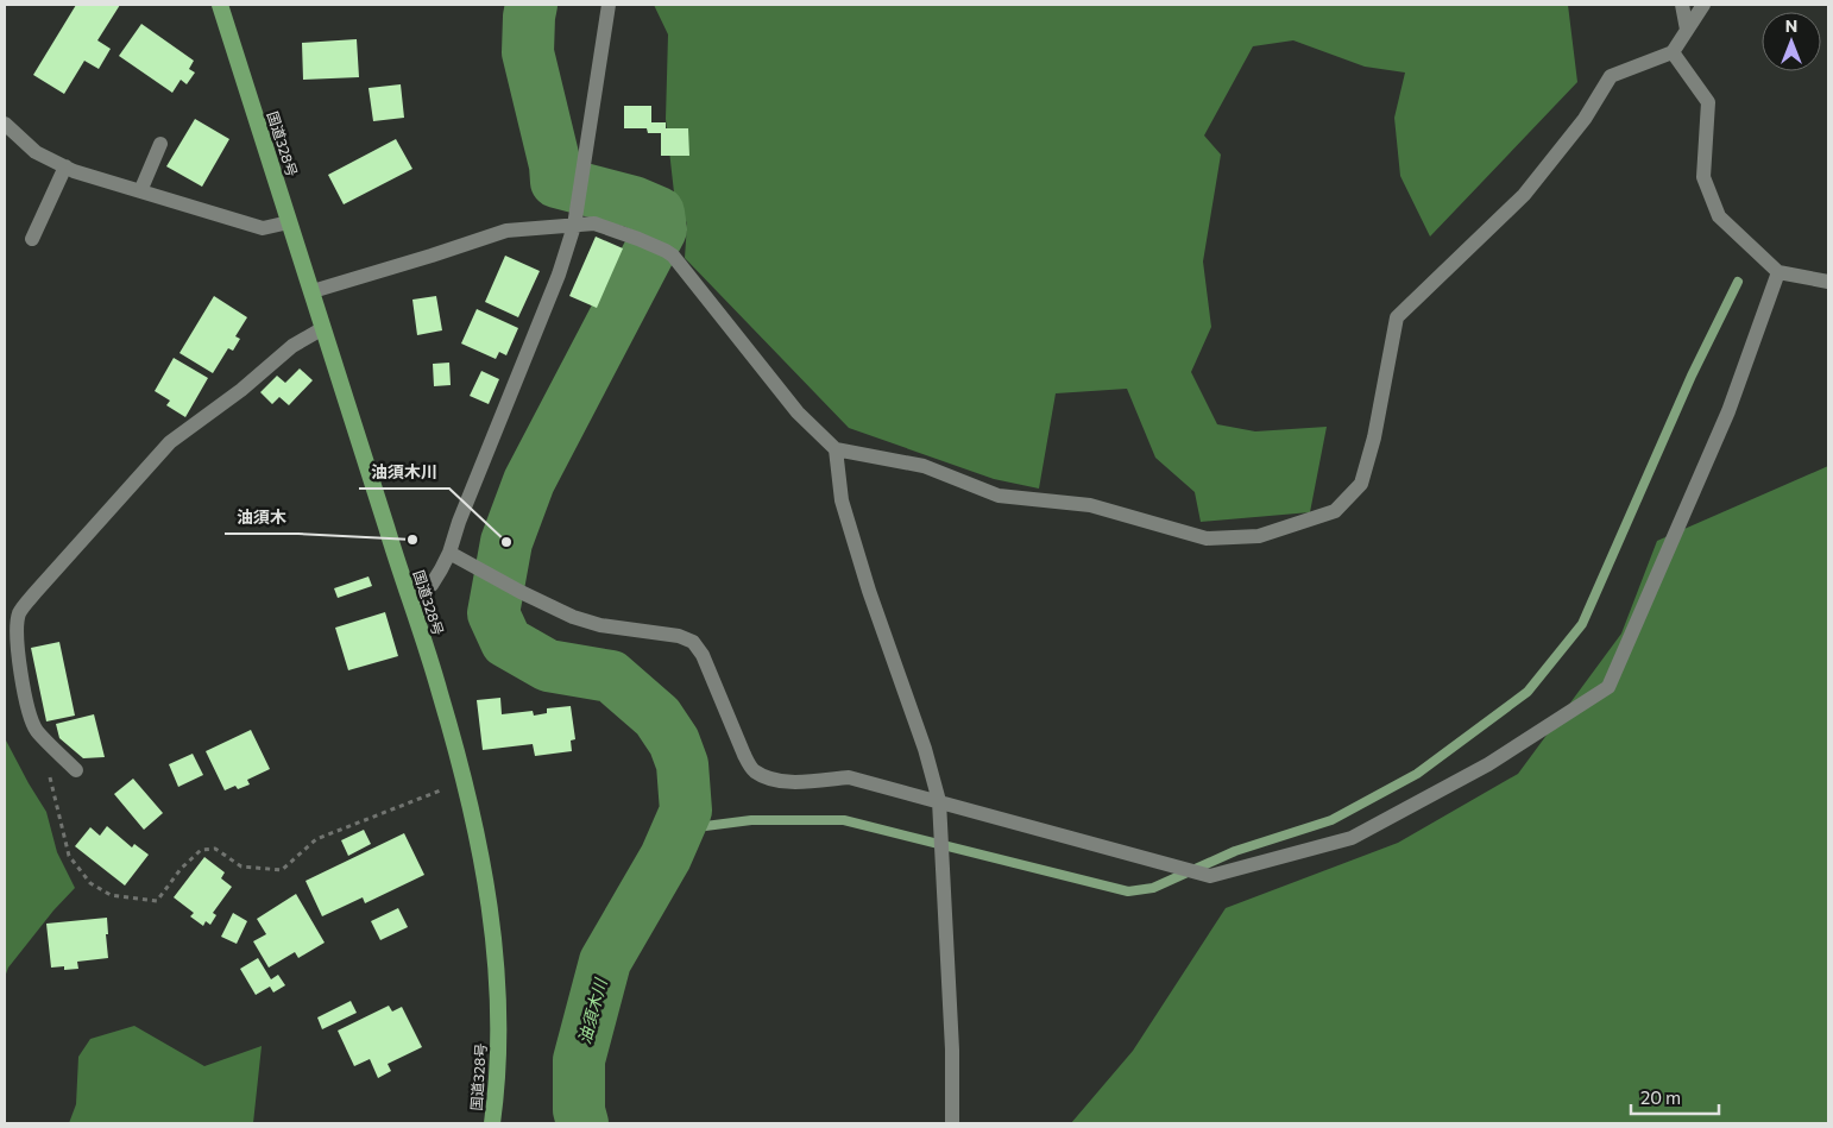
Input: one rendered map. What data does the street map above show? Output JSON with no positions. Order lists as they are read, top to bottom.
{
  "streets": {
    "highway": ["国道328号"]
  },
  "water": ["油須木川"],
  "places": ["油須木", "油須木川"],
  "scale_bar": "20 m",
  "north": "top"
}
